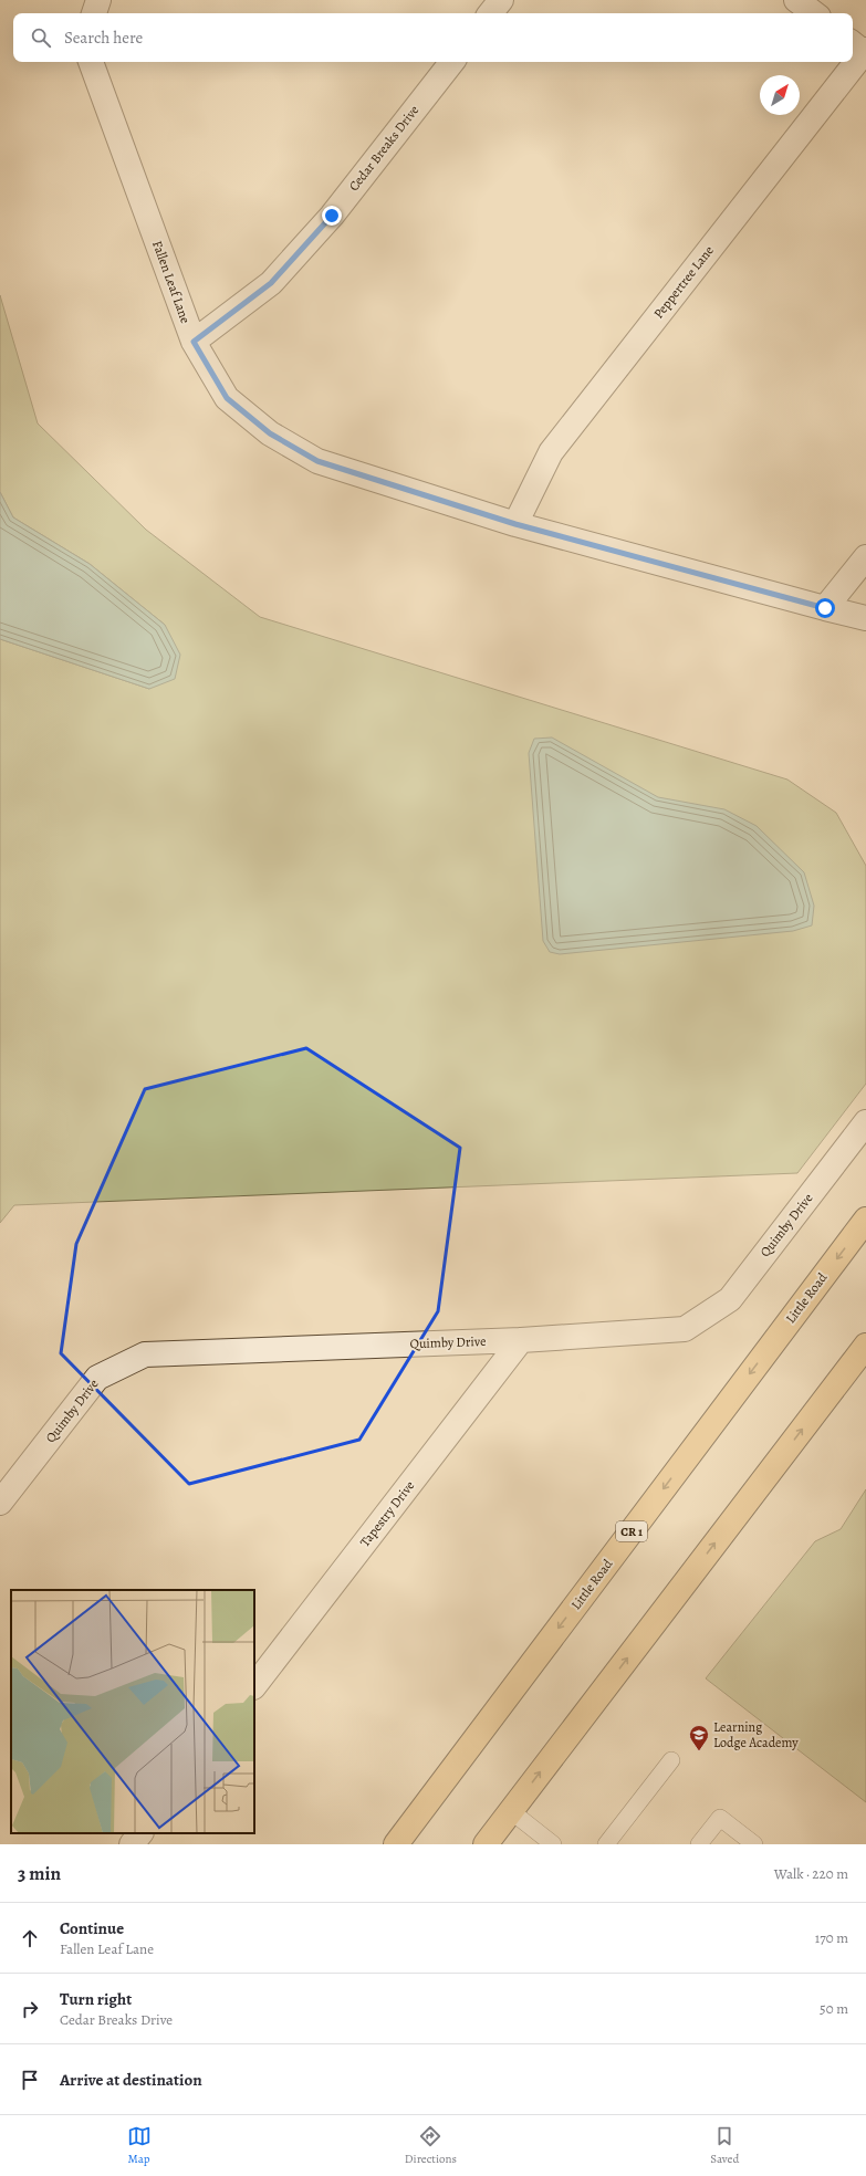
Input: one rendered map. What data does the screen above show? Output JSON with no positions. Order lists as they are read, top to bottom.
{
  "streets": {
    "main road": ["Little Road", "CR 1"],
    "street": [
      "Cedar Breaks Drive",
      "Fallen Leaf Lane",
      "Peppertree Lane",
      "Quimby Drive",
      "Tapestry Drive"
    ]
  },
  "crossings": [
    ["Cedar Breaks Drive", "Fallen Leaf Lane"],
    ["Fallen Leaf Lane", "Peppertree Lane"],
    ["Quimby Drive", "Tapestry Drive"]
  ],
  "places": {
    "school or university": ["Learning Lodge Academy"]
  },
  "north": "top right",
  "page": {
    "search": "Search here",
    "heading": ["3 min", "Walk · 220 m"],
    "list": [
      ["Continue", "Fallen Leaf Lane", "170 m"],
      ["Turn right", "Cedar Breaks Drive", "50 m"],
      "Arrive at destination"
    ],
    "nav": ["Map", "Directions", "Saved"]
  }
}
